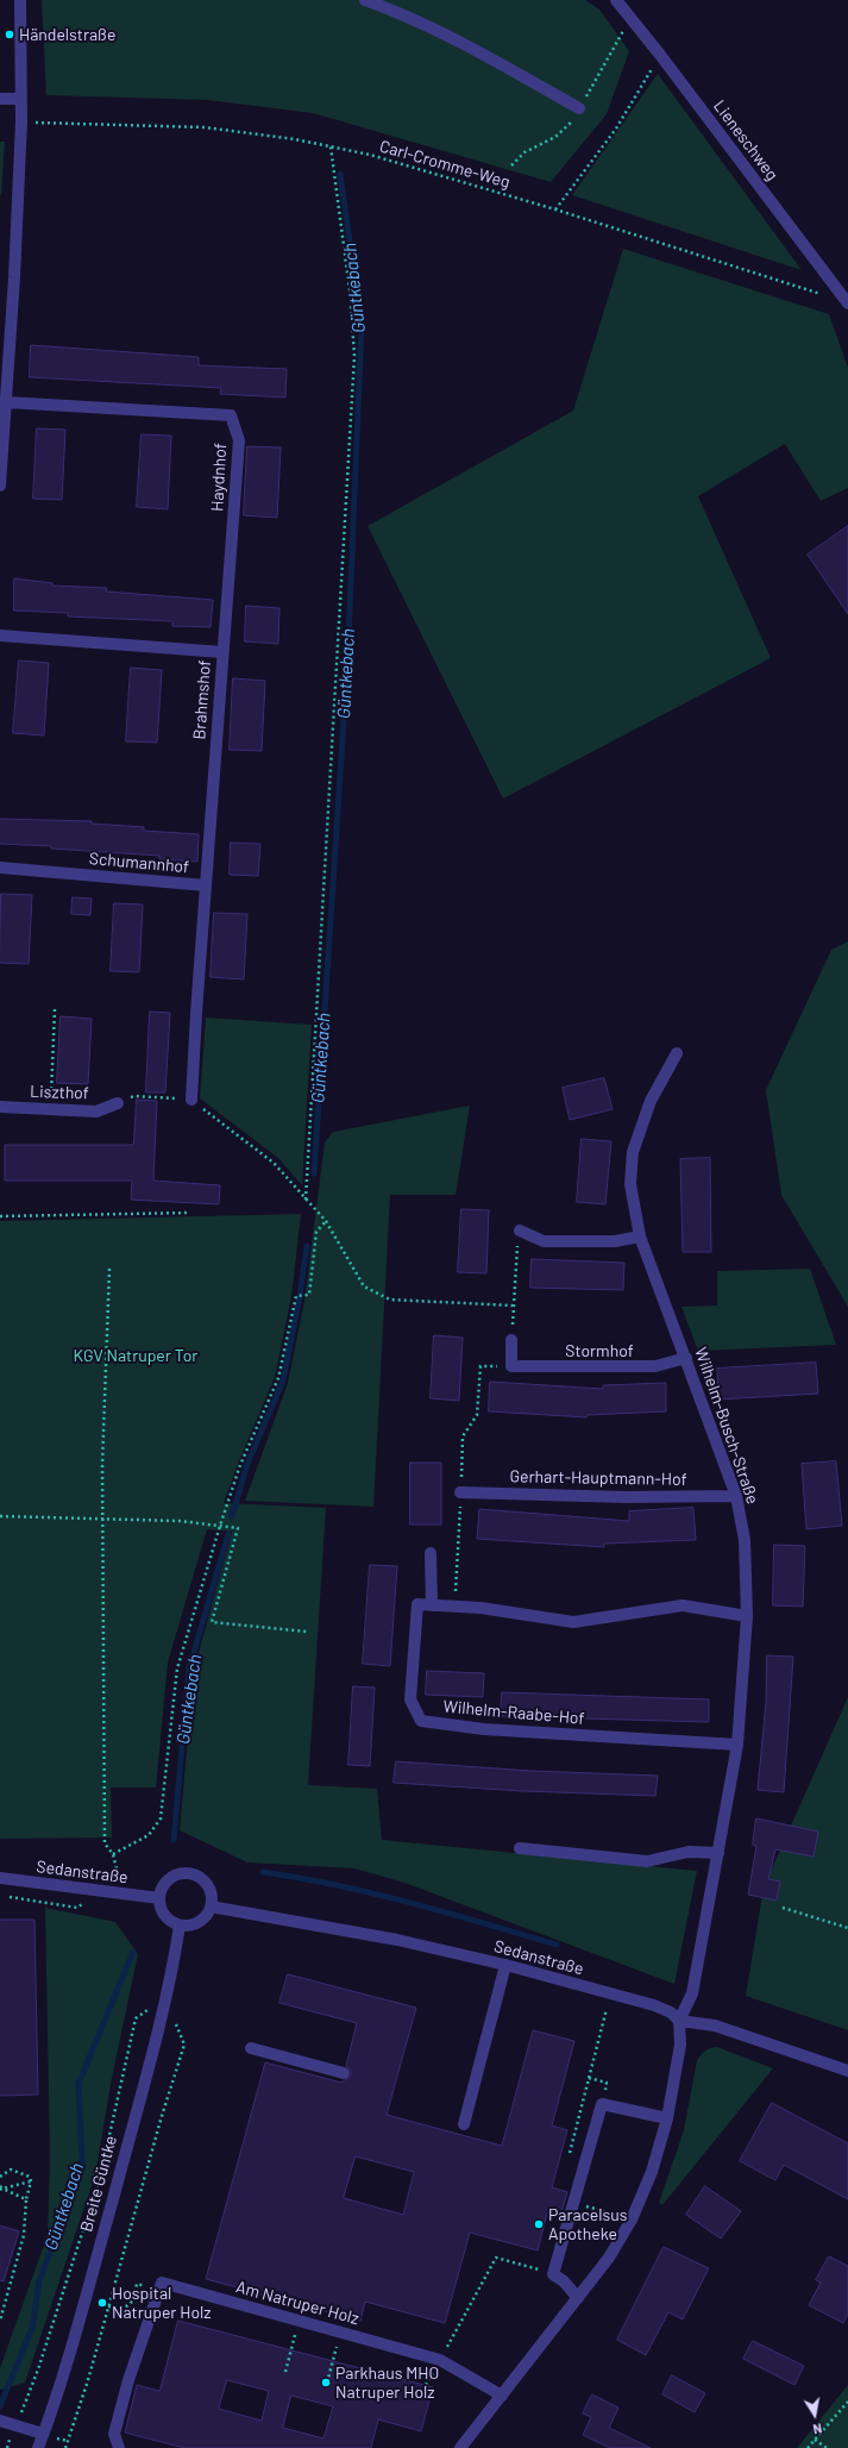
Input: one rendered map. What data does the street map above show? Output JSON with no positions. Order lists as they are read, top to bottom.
{
  "streets": {
    "street": [
      "Lieneschweg",
      "Haydnhof",
      "Brahmshof",
      "Schumannhof",
      "Liszthof",
      "Stormhof",
      "Wilhelm-Busch-Straße",
      "Gerhart-Hauptmann-Hof",
      "Wilhelm-Raabe-Hof",
      "Sedanstraße",
      "Breite Güntke",
      "Am Natruper Holz"
    ],
    "path": ["Carl-Cromme-Weg"]
  },
  "crossings": [
    ["Lieneschweg", "Carl-Cromme-Weg"],
    ["Haydnhof", "Brahmshof"],
    ["Brahmshof", "Schumannhof"],
    ["Stormhof", "Wilhelm-Busch-Straße"],
    ["Wilhelm-Busch-Straße", "Gerhart-Hauptmann-Hof"],
    ["Wilhelm-Busch-Straße", "Wilhelm-Raabe-Hof"],
    ["Wilhelm-Busch-Straße", "Sedanstraße"],
    ["Sedanstraße", "Breite Güntke"]
  ],
  "water": ["Güntkebach"],
  "parks": ["KGV Natruper Tor"],
  "places": [
    "Händelstraße",
    "Paracelsus Apotheke",
    "Hospital Natruper Holz",
    "Parkhaus MHO Natruper Holz"
  ],
  "north": "bottom"
}
